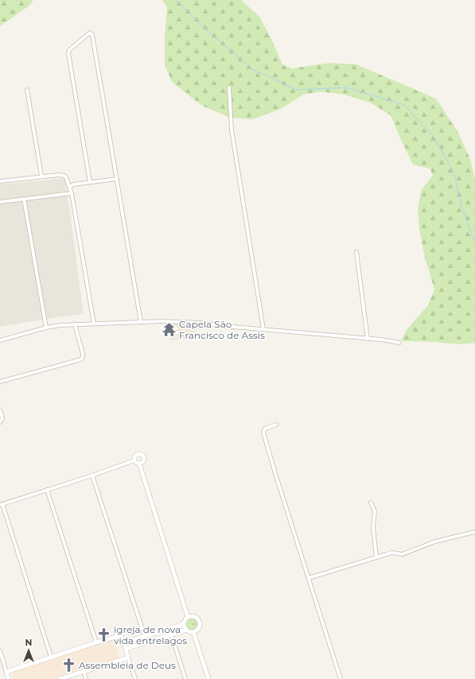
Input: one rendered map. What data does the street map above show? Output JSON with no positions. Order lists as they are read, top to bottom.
{
  "places": {
    "temple": ["Capela São Francisco de Assis"],
    "church": ["igreja de nova vida entrelagos", "Assembleia de Deus"]
  },
  "north": "top"
}
